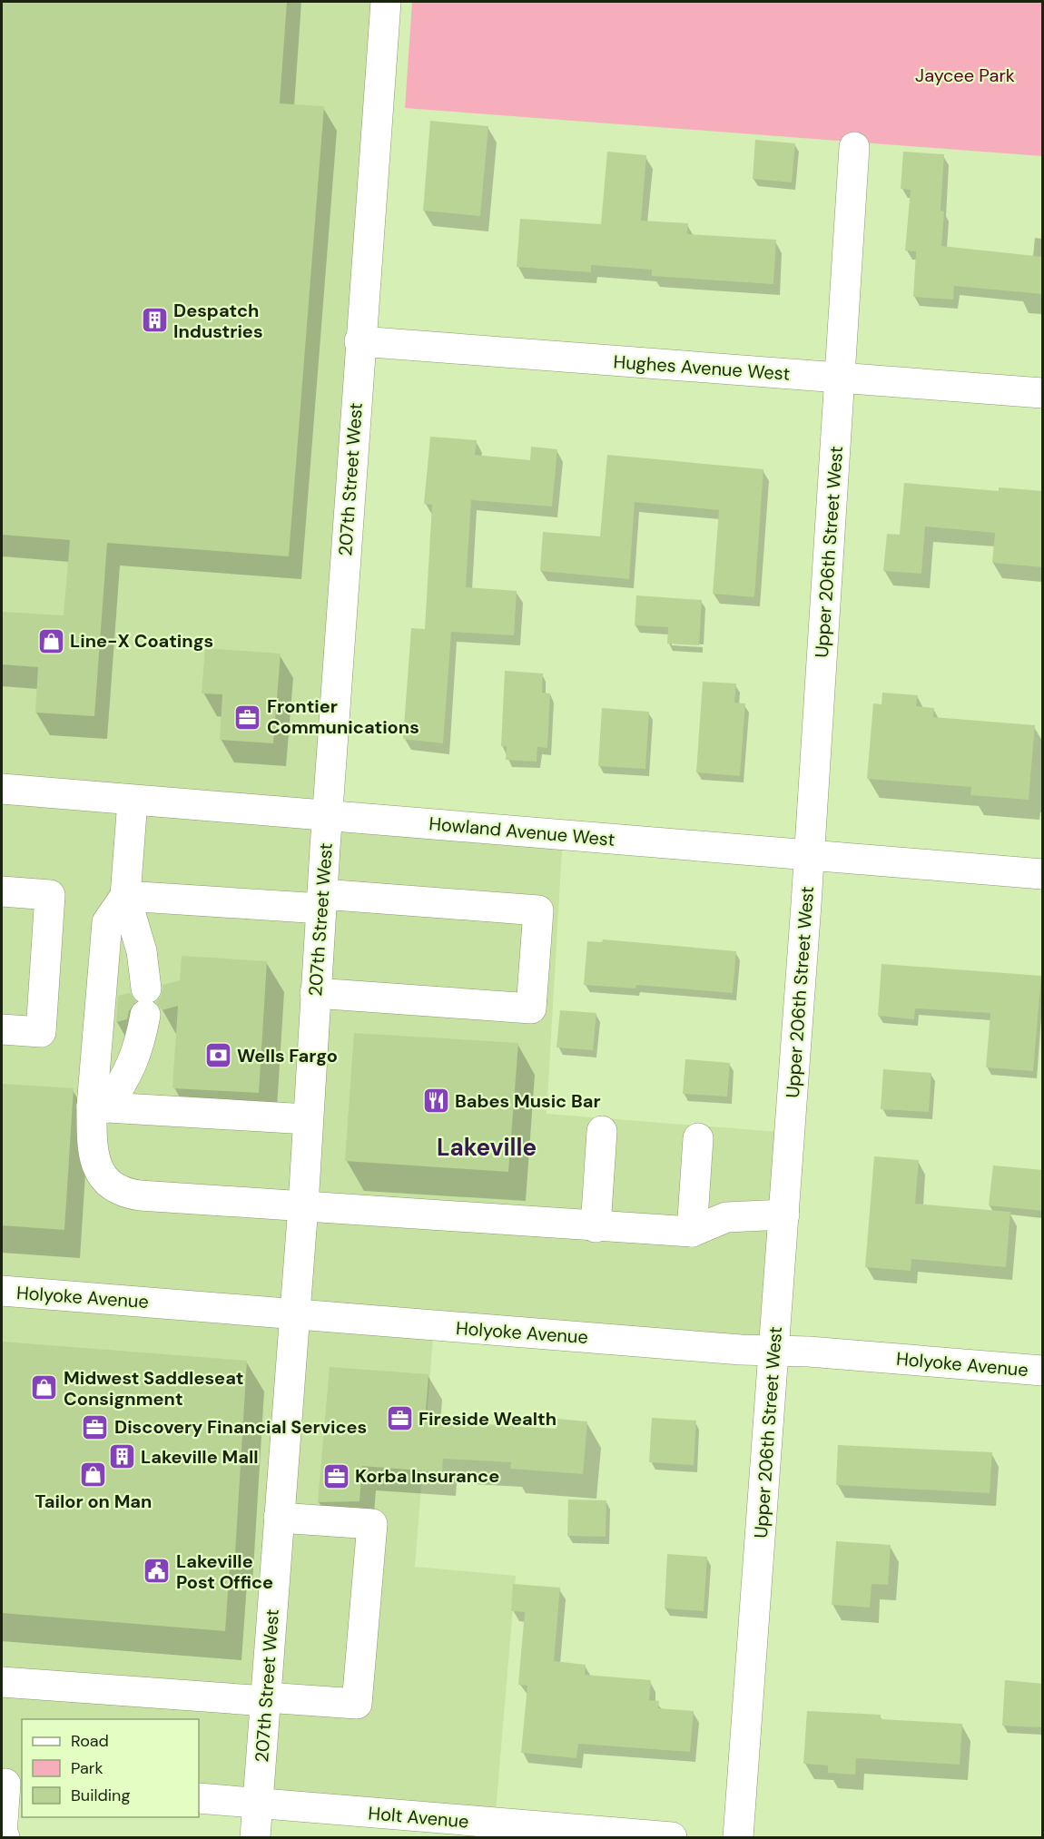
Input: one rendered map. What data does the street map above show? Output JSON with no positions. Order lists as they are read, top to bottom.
{
  "streets": {
    "street": [
      "Hughes Avenue West",
      "207th Street West",
      "Upper 206th Street West",
      "Howland Avenue West",
      "Holyoke Avenue",
      "Holt Avenue"
    ]
  },
  "crossings": [
    ["Hughes Avenue West", "207th Street West"],
    ["Hughes Avenue West", "Upper 206th Street West"],
    ["207th Street West", "Howland Avenue West"],
    ["207th Street West", "Holyoke Avenue"],
    ["207th Street West", "Holt Avenue"],
    ["Upper 206th Street West", "Howland Avenue West"],
    ["Upper 206th Street West", "Holyoke Avenue"]
  ],
  "districts": ["Lakeville"],
  "parks": ["Jaycee Park"],
  "places": {
    "building": ["Despatch Industries", "Lakeville Mall"],
    "shop": ["Line-X Coatings", "Midwest Saddleseat Consignment", "Tailor on Man"],
    "office": [
      "Frontier Communications",
      "Fireside Wealth",
      "Discovery Financial Services",
      "Korba Insurance"
    ],
    "bank": ["Wells Fargo"],
    "restaurant": ["Babes Music Bar"],
    "public building": ["Lakeville Post Office"]
  },
  "legend": ["Road", "Park", "Building"]
}
